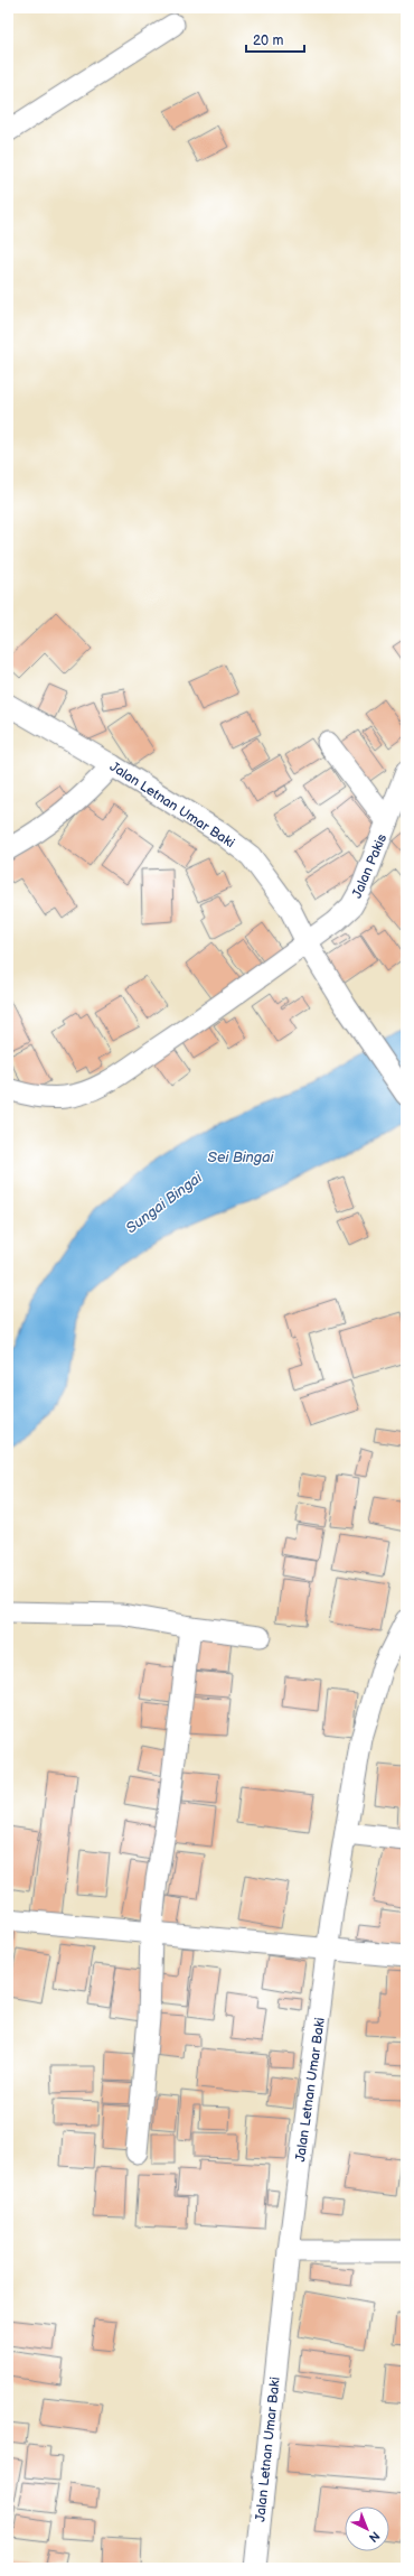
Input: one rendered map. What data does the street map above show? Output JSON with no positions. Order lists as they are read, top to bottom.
{
  "streets": {
    "street": ["Jalan Letnan Umar Baki", "Jalan Pakis"]
  },
  "crossings": [
    ["Jalan Letnan Umar Baki", "Jalan Pakis"]
  ],
  "water": ["Sei Bingai", "Sungai Bingai"],
  "scale_bar": "20 m",
  "north": "bottom right"
}
